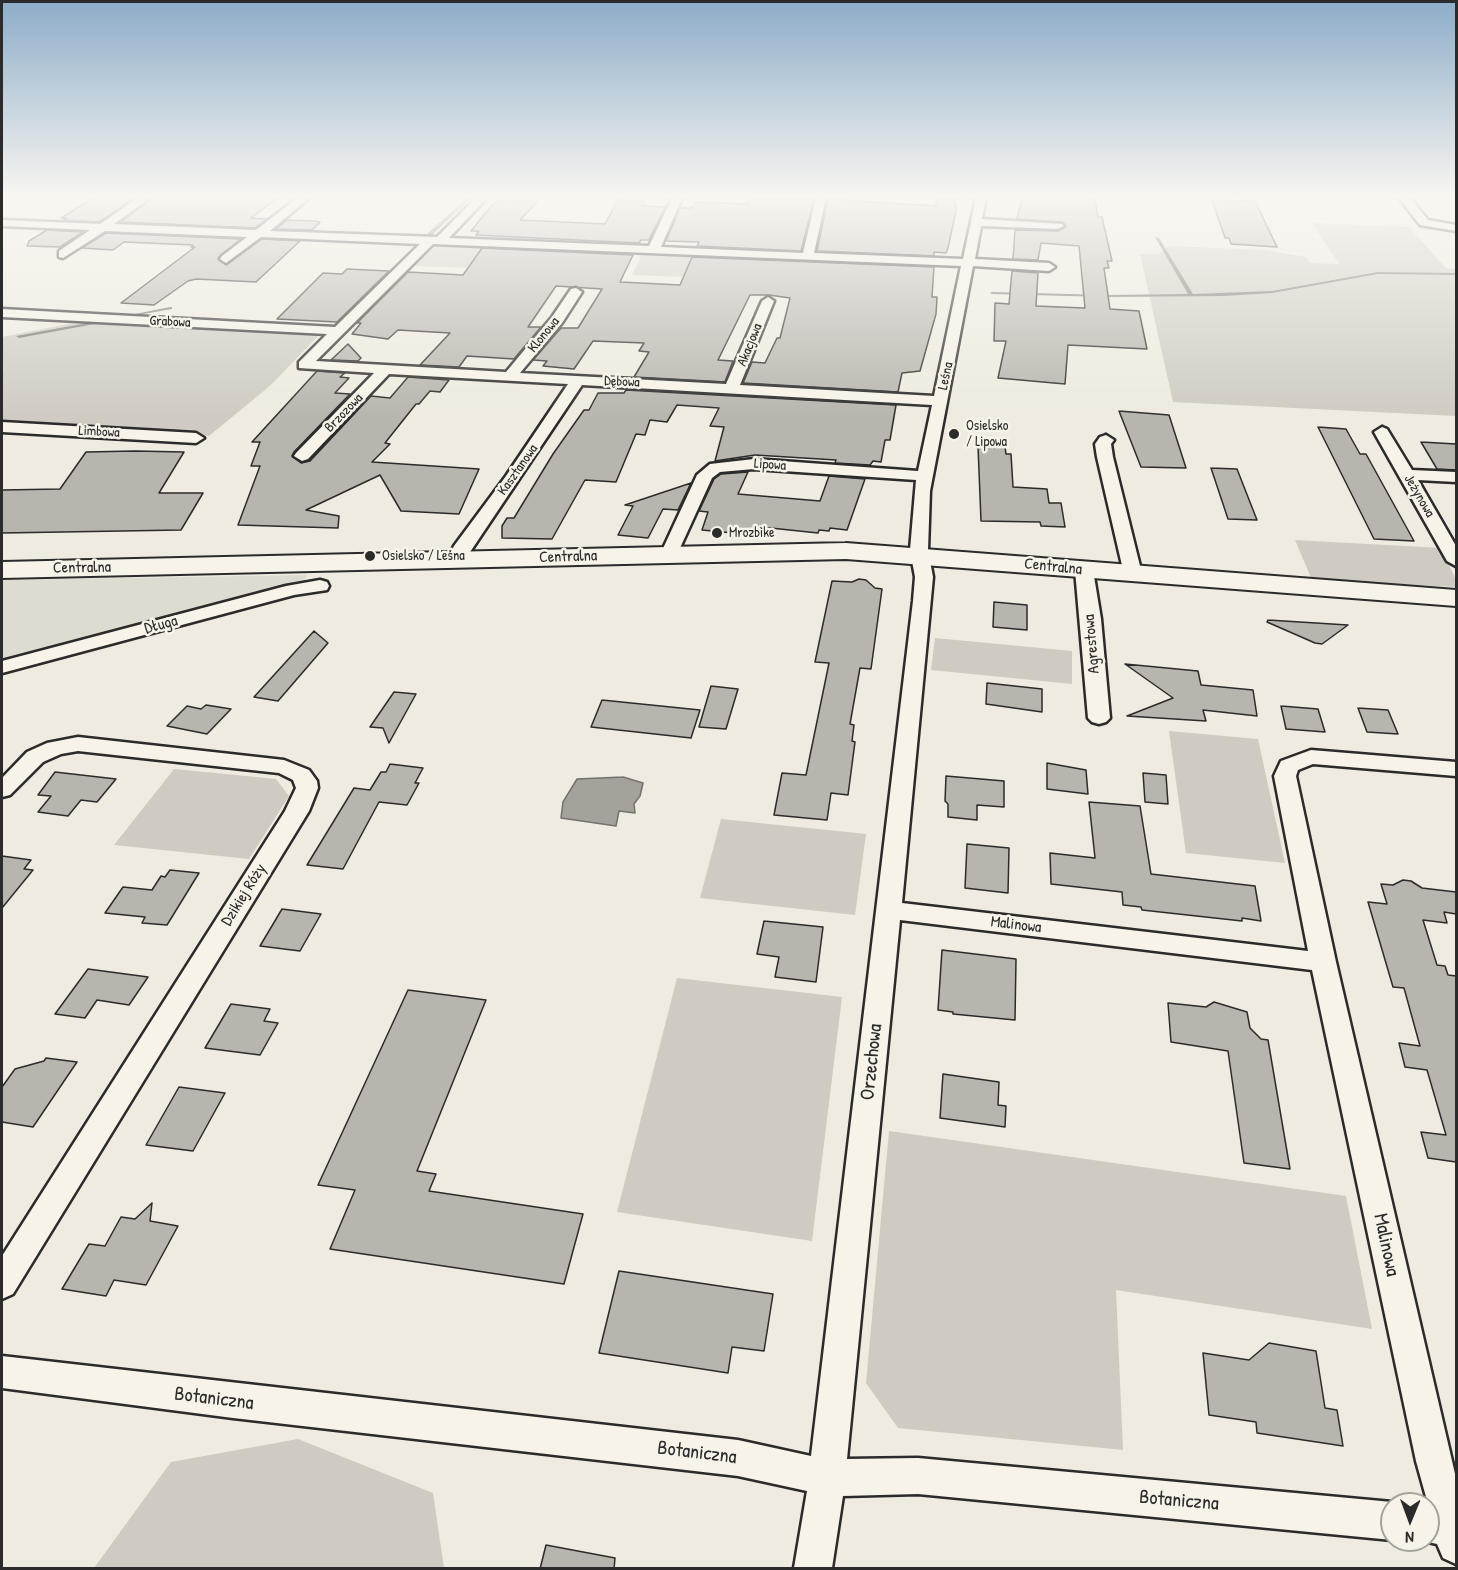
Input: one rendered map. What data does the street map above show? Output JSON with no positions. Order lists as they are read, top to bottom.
{
  "streets": {
    "street": [
      "Grabowa",
      "Klonowa",
      "Akacjowa",
      "Leśna",
      "Dębowa",
      "Brzozowa",
      "Limbowa",
      "Lipowa",
      "Kasztanowa",
      "Jeżynowa",
      "Centralna",
      "Długa",
      "Agrestowa",
      "Dzikiej Róży",
      "Malinowa",
      "Orzechowa",
      "Botaniczna"
    ]
  },
  "crossings": [
    ["Grabowa", "Dębowa"],
    ["Klonowa", "Dębowa"],
    ["Akacjowa", "Dębowa"],
    ["Leśna", "Dębowa"],
    ["Leśna", "Lipowa"],
    ["Leśna", "Centralna"],
    ["Leśna", "Orzechowa"],
    ["Dębowa", "Brzozowa"],
    ["Dębowa", "Kasztanowa"],
    ["Lipowa", "Centralna"],
    ["Kasztanowa", "Centralna"],
    ["Centralna", "Agrestowa"],
    ["Centralna", "Orzechowa"],
    ["Malinowa", "Orzechowa"],
    ["Orzechowa", "Botaniczna"]
  ],
  "places": ["Osielsko / Lipowa", "Mrozbike", "Osielsko / Leśna"],
  "north": "bottom"
}
